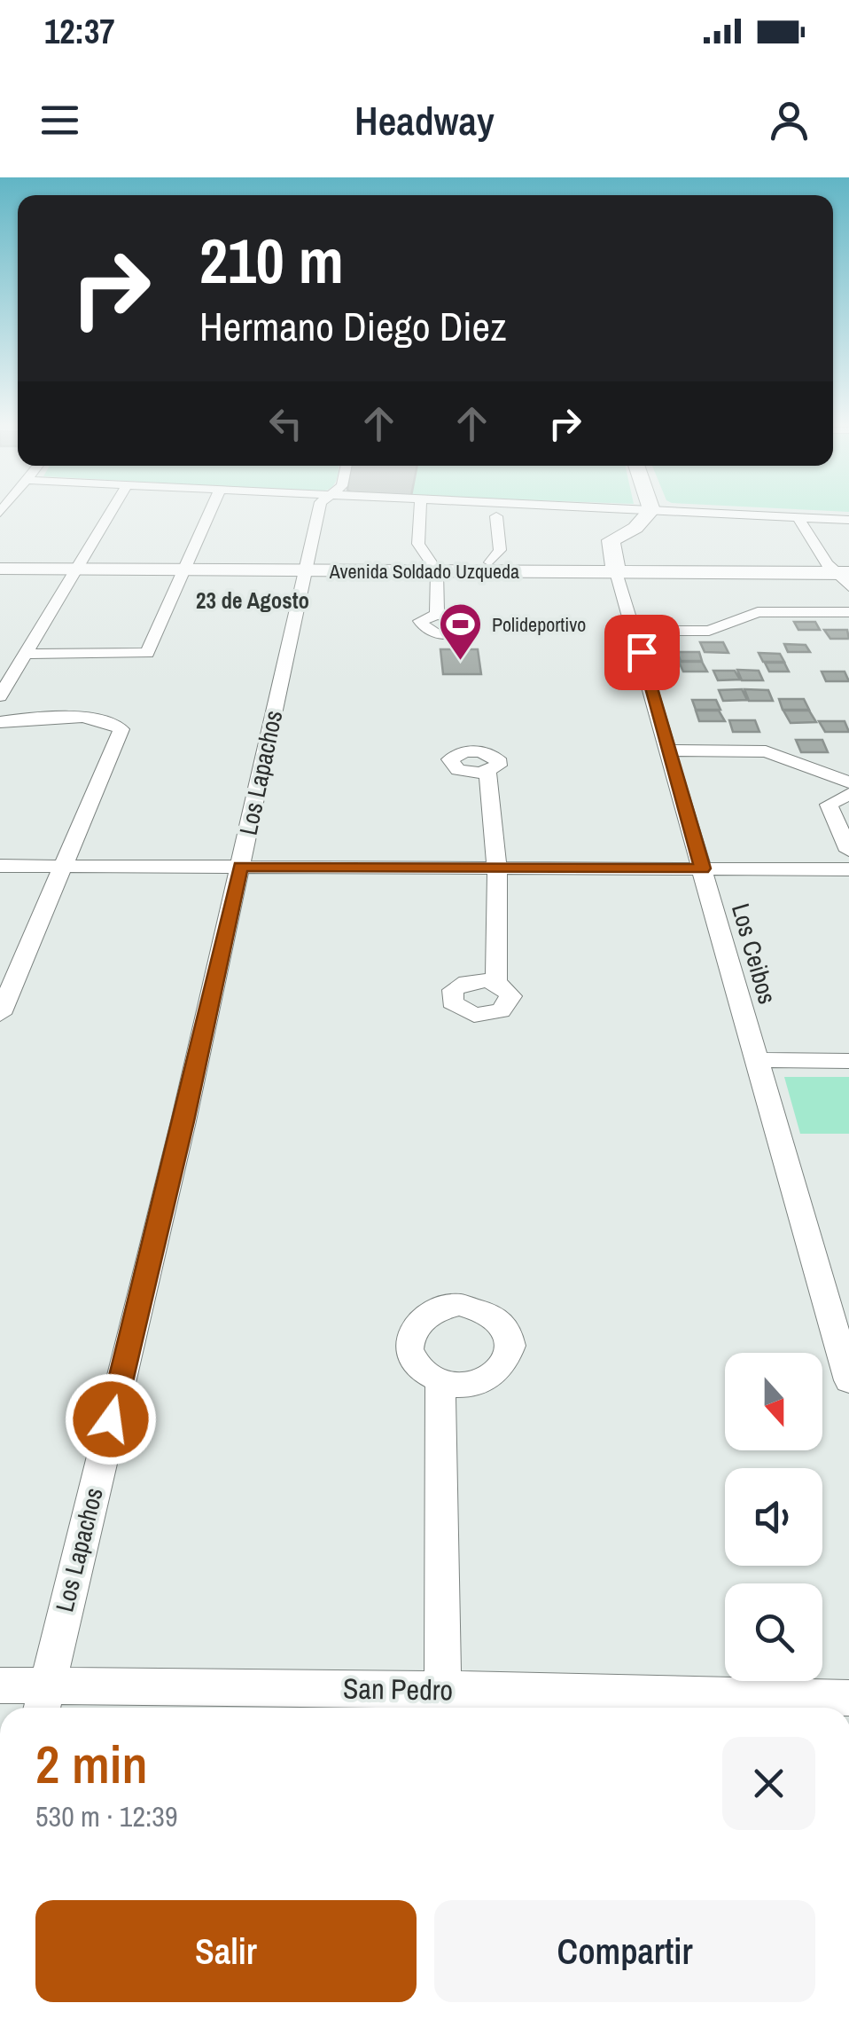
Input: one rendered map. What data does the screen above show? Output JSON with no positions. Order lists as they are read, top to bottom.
{
  "streets": {
    "street": [
      "Avenida Soldado Uzqueda",
      "Los Lapachos",
      "Los Ceibos",
      "San Pedro"
    ]
  },
  "crossings": [
    ["Avenida Soldado Uzqueda", "Los Lapachos"],
    ["Avenida Soldado Uzqueda", "Los Ceibos"],
    ["Los Lapachos", "San Pedro"]
  ],
  "districts": ["23 de Agosto"],
  "places": {
    "sports": ["Polideportivo"]
  },
  "north": "bottom",
  "page": {
    "status": "12:37",
    "header": "Headway",
    "turn": ["210 m", "Hermano Diego Diez"],
    "heading": ["2 min", "530 m · 12:39"],
    "buttons": ["Salir", "Compartir"]
  }
}
